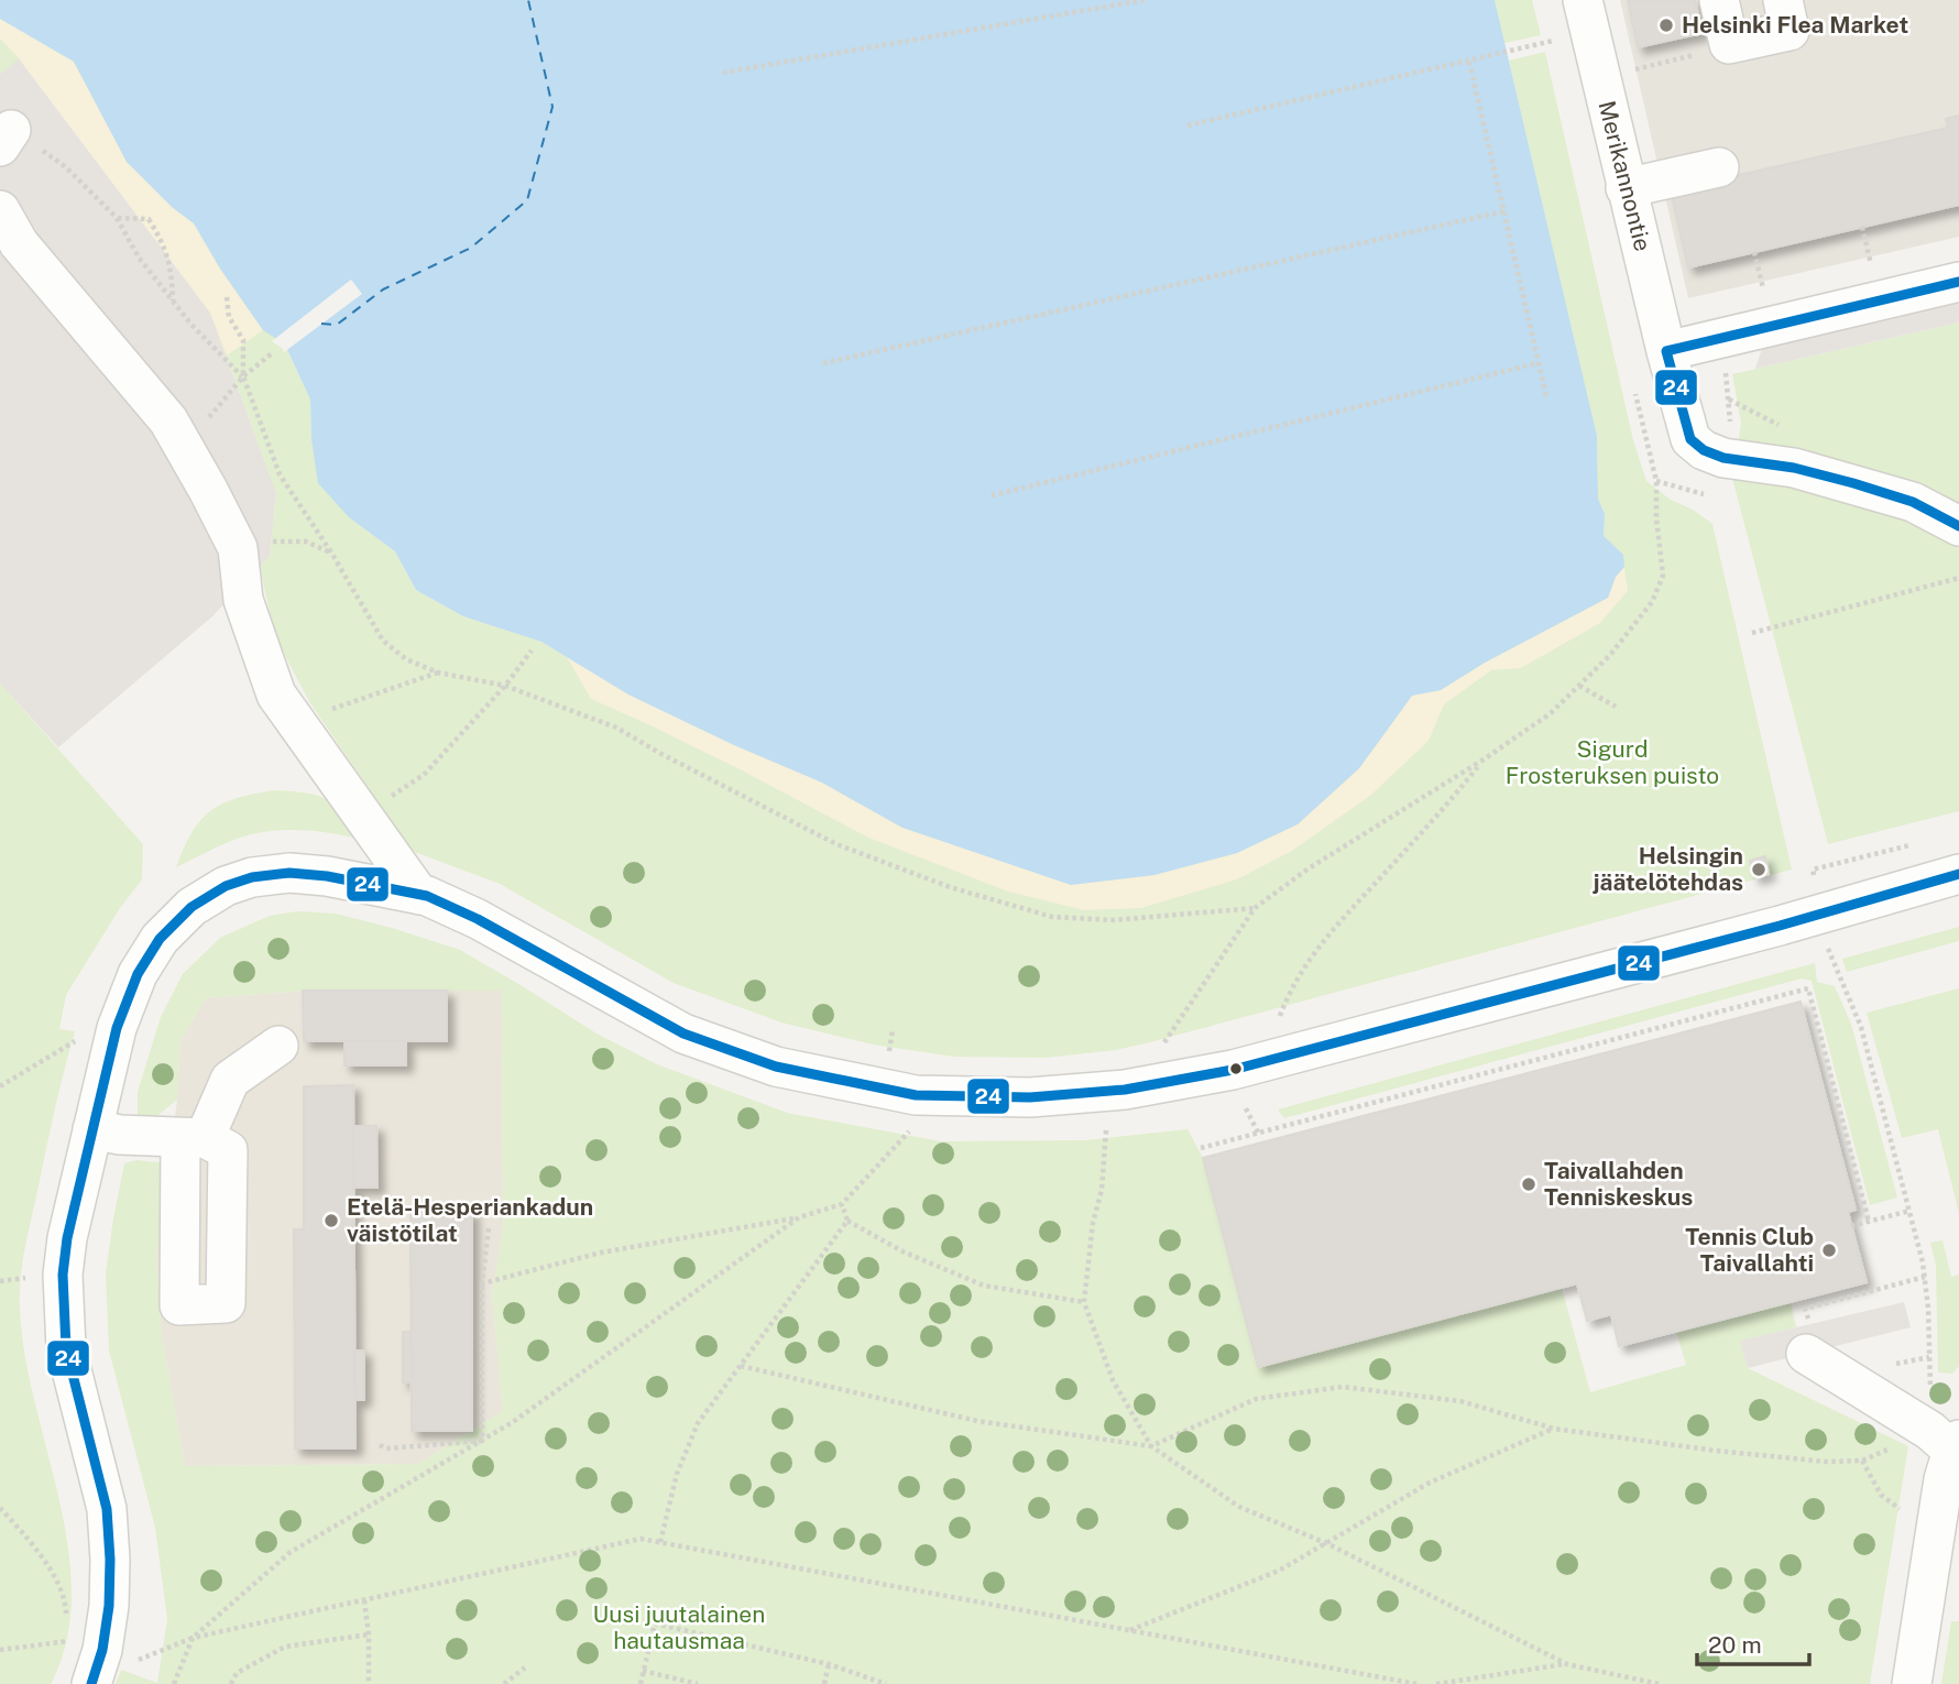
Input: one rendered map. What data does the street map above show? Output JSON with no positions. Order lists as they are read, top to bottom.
{
  "streets": {
    "street": ["Merikannontie"]
  },
  "parks": ["Sigurd Frosteruksen puisto", "Uusi juutalainen hautausmaa"],
  "places": [
    "Helsinki Flea Market",
    "Helsingin jäätelötehdas",
    "Taivallahden Tenniskeskus",
    "Etelä-Hesperiankadun väistötilat",
    "Tennis Club Taivallahti"
  ],
  "lines": ["transit line 24"],
  "scale_bar": "20 m"
}
